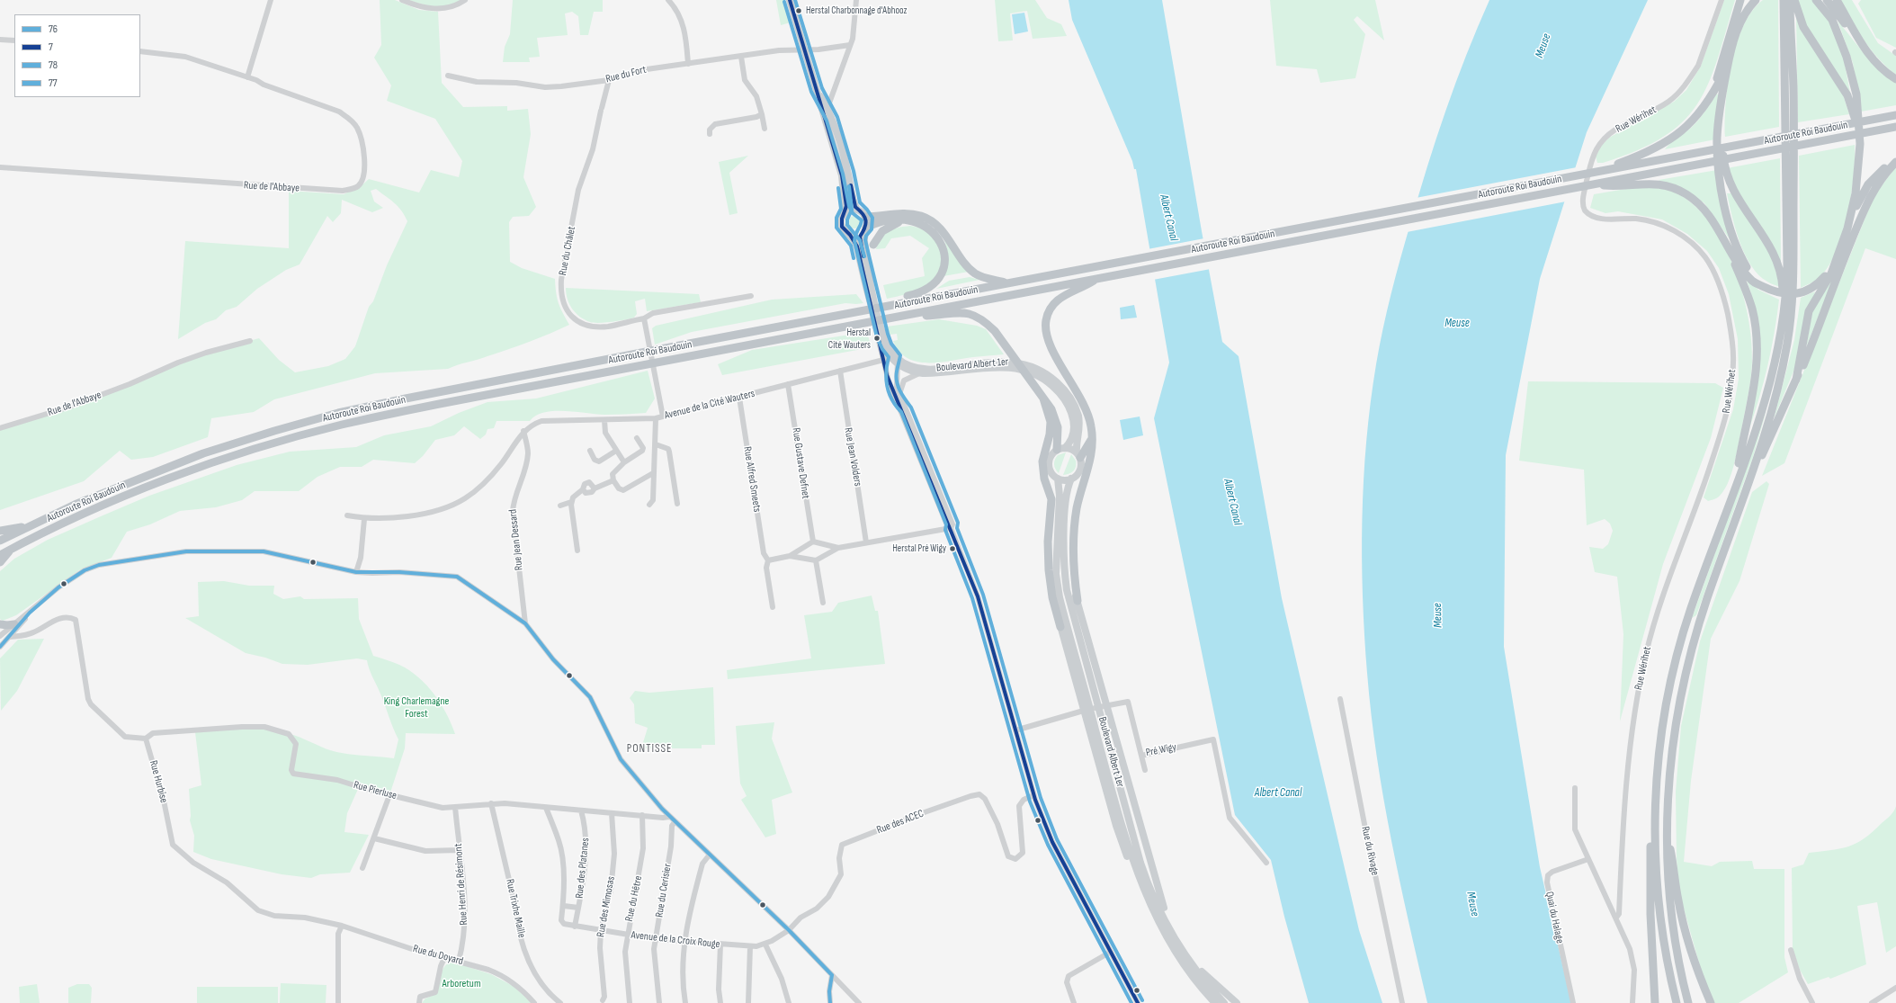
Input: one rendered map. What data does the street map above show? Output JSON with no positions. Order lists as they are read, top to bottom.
{
  "streets": {
    "highway": ["Autoroute Roi Baudouin"],
    "main road": ["Boulevard Albert 1er"],
    "street": [
      "Rue du Fort",
      "Rue Wérihet",
      "Rue de l'Abbaye",
      "Rue du Châlet",
      "Avenue de la Cité Wauters",
      "Rue Jean Volders",
      "Rue Gustave Defnet",
      "Rue Alfred Smeets",
      "Rue Jean Dessard",
      "Pré Wigy",
      "Rue Hurbise",
      "Rue Pierluse",
      "Rue des ACEC",
      "Rue du Rivage",
      "Rue des Platanes",
      "Rue Henri de Résimont",
      "Rue du Cerisier",
      "Rue du Hêtre",
      "Rue des Mimosas",
      "Rue Trixhe Maille",
      "Quai du Halage",
      "Avenue de la Croix Rouge",
      "Rue du Doyard"
    ]
  },
  "crossings": [
    ["Rue du Fort", "Rue du Châlet"],
    ["Boulevard Albert 1er", "Avenue de la Cité Wauters"],
    ["Avenue de la Cité Wauters", "Rue Jean Volders"],
    ["Avenue de la Cité Wauters", "Rue Gustave Defnet"],
    ["Avenue de la Cité Wauters", "Rue Alfred Smeets"],
    ["Avenue de la Cité Wauters", "Rue Jean Dessard"],
    ["Rue Hurbise", "Rue Pierluse"],
    ["Rue Hurbise", "Rue du Doyard"],
    ["Rue Pierluse", "Rue des Platanes"],
    ["Rue Pierluse", "Rue Henri de Résimont"],
    ["Rue Pierluse", "Rue du Hêtre"],
    ["Rue Pierluse", "Rue des Mimosas"],
    ["Rue Pierluse", "Rue Trixhe Maille"],
    ["Rue des ACEC", "Avenue de la Croix Rouge"],
    ["Rue des Platanes", "Avenue de la Croix Rouge"],
    ["Rue Henri de Résimont", "Rue du Doyard"],
    ["Rue du Cerisier", "Avenue de la Croix Rouge"],
    ["Rue du Hêtre", "Avenue de la Croix Rouge"],
    ["Rue des Mimosas", "Avenue de la Croix Rouge"]
  ],
  "districts": ["PONTISSE"],
  "water": ["Meuse", "Albert Canal"],
  "parks": ["King Charlemagne Forest", "Arboretum"],
  "places": ["Herstal Charbonnage d'Abhooz", "Herstal Cité Wauters", "Herstal Pré Wigy"],
  "lines": [
    "transit line 7",
    "transit line 77",
    "transit line 78",
    "transit line 76"
  ],
  "legend": [
    "76",
    "7",
    "78",
    "77"
  ]
}
